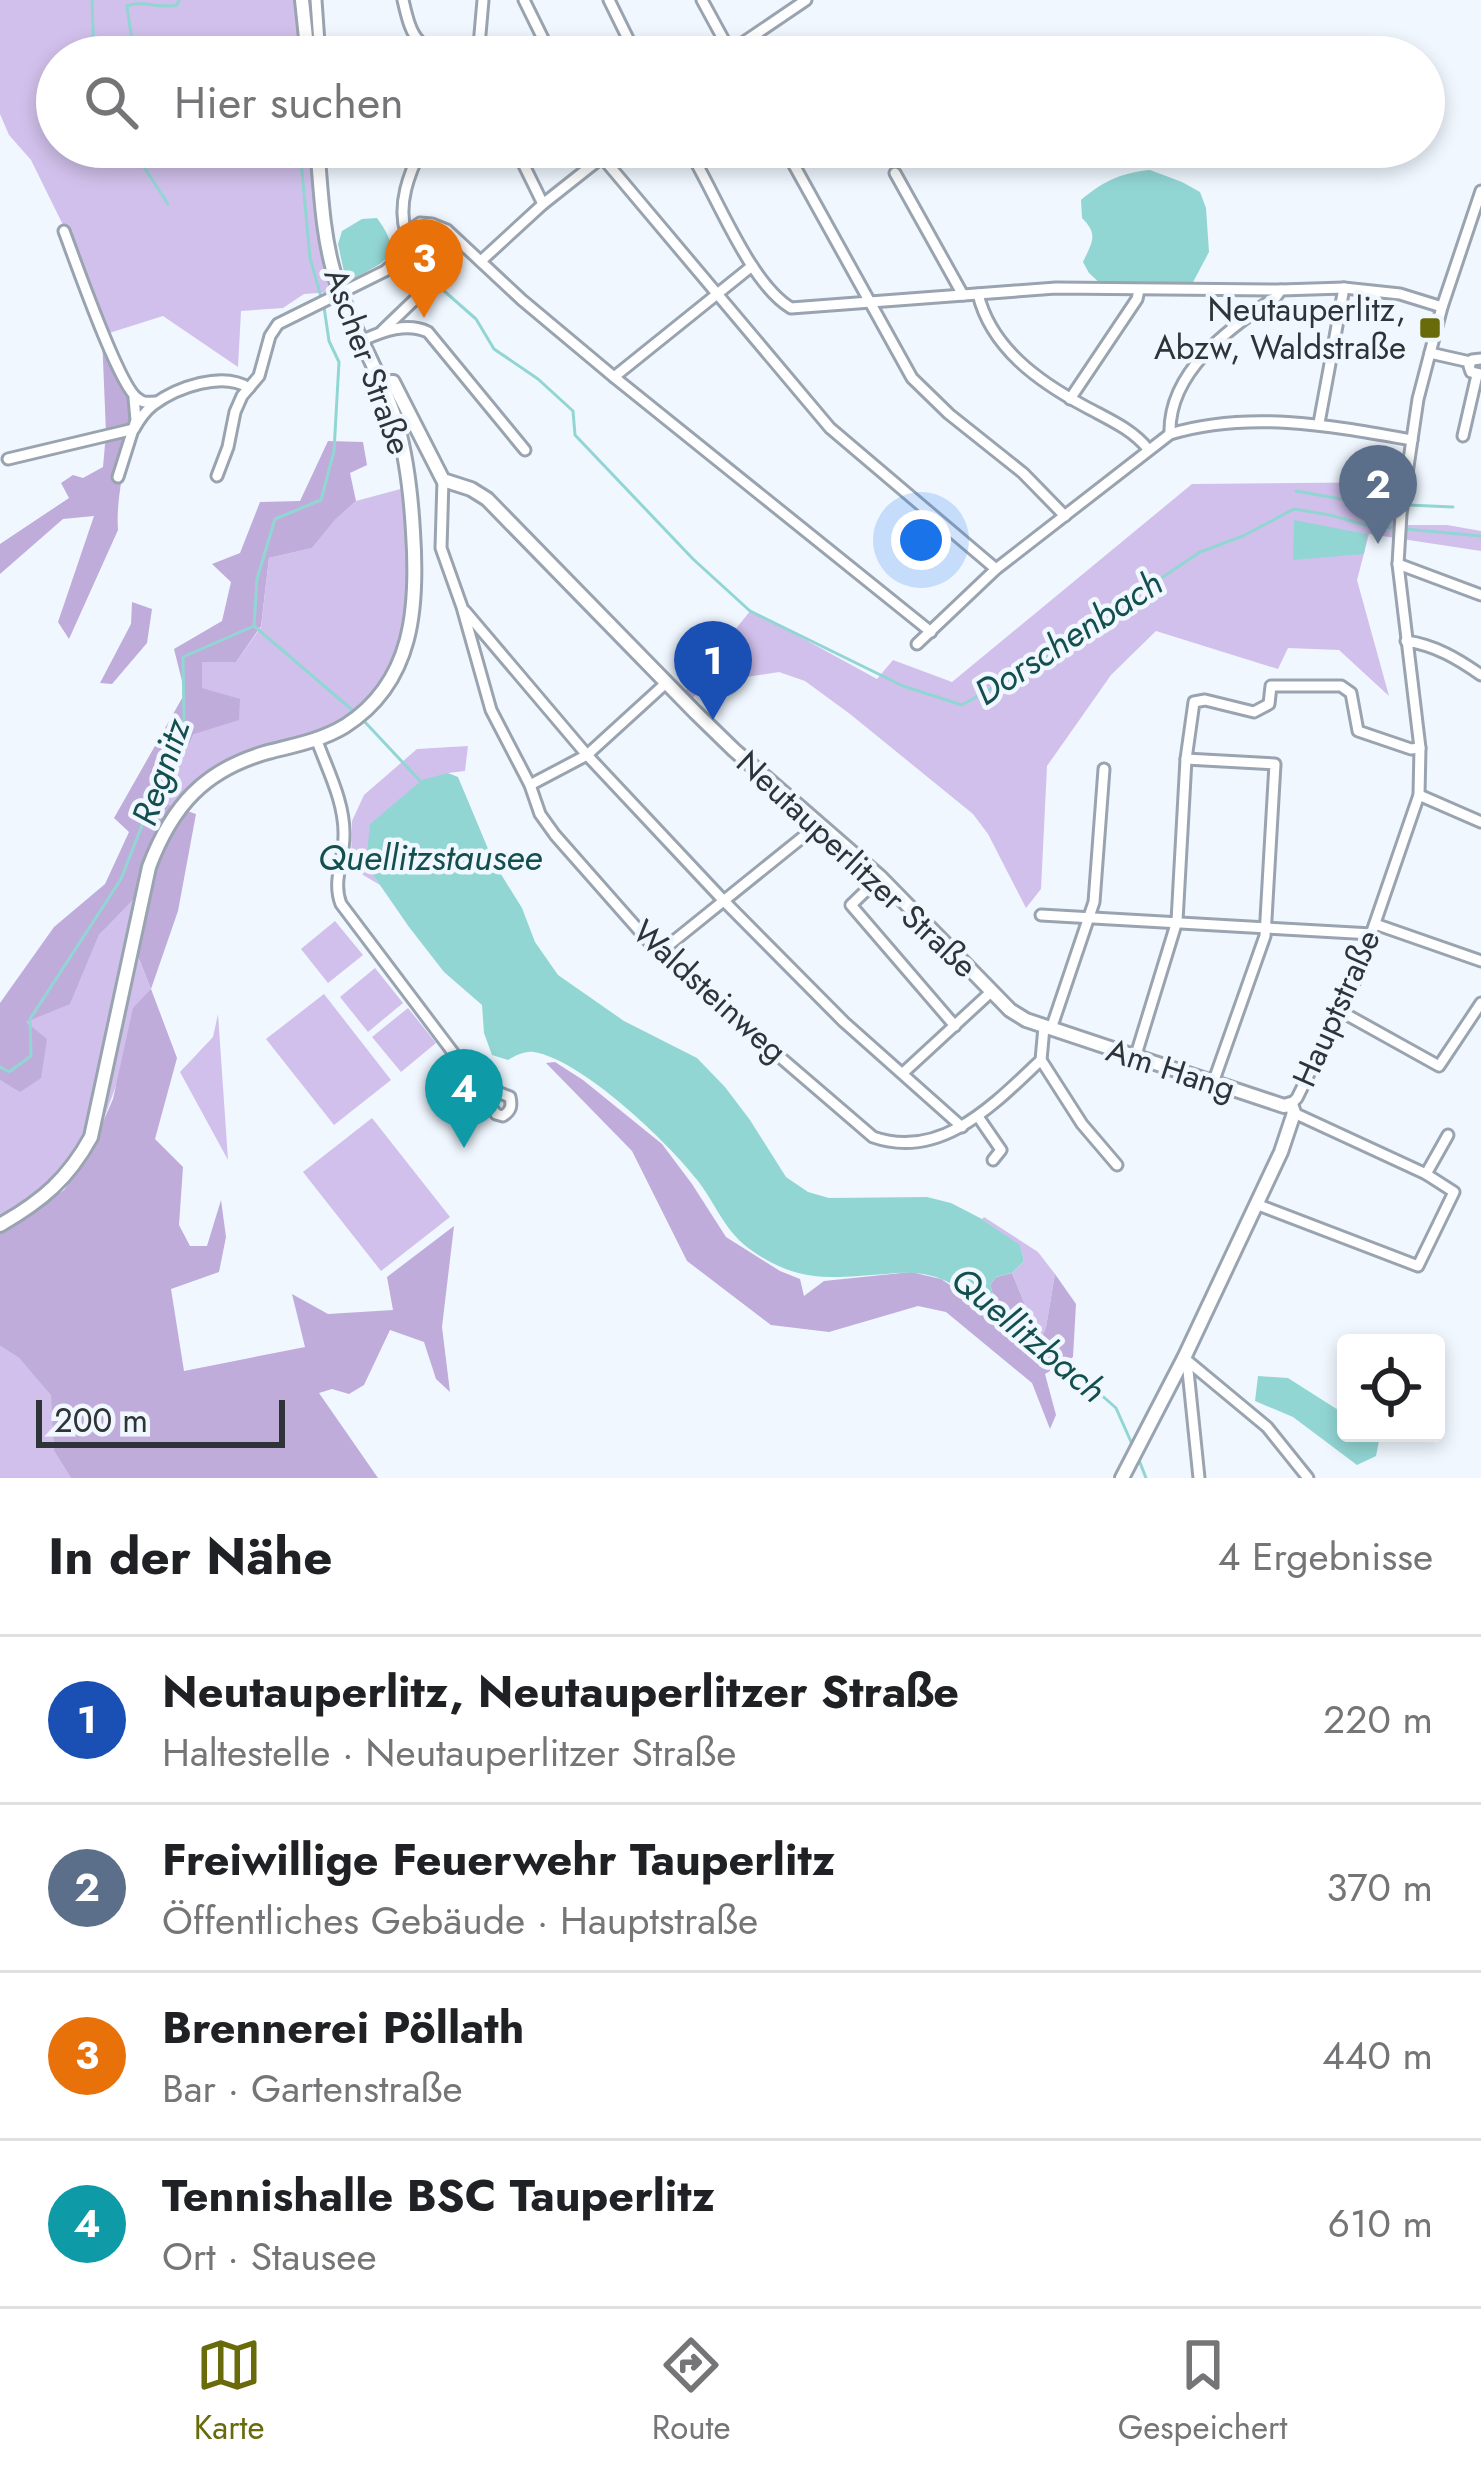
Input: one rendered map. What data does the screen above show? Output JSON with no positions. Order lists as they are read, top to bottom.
{
  "streets": {
    "street": [
      "Ascher Straße",
      "Neutauperlitzer Straße",
      "Waldsteinweg",
      "Hauptstraße",
      "Am Hang"
    ]
  },
  "crossings": [
    ["Neutauperlitzer Straße", "Waldsteinweg"],
    ["Neutauperlitzer Straße", "Am Hang"],
    ["Waldsteinweg", "Am Hang"],
    ["Hauptstraße", "Am Hang"]
  ],
  "water": [
    "Dorschenbach",
    "Regnitz",
    "Quellitzstausee",
    "Quellitzbach"
  ],
  "places": {
    "transit": ["Neutauperlitz, Abzw, Waldstraße"]
  },
  "scale_bar": "200 m",
  "page": {
    "search": "Hier suchen",
    "pins": [
      "3",
      "2",
      "1",
      "4"
    ],
    "scale": "200 m",
    "heading": ["In der Nähe", "4 Ergebnisse"],
    "list": [
      {
        "mark": "1",
        "name": "Neutauperlitz, Neutauperlitzer Straße",
        "note": "Haltestelle · Neutauperlitzer Straße",
        "value": "220 m"
      },
      {
        "mark": "2",
        "name": "Freiwillige Feuerwehr Tauperlitz",
        "note": "Öffentliches Gebäude · Hauptstraße",
        "value": "370 m"
      },
      {
        "mark": "3",
        "name": "Brennerei Pöllath",
        "note": "Bar · Gartenstraße",
        "value": "440 m"
      },
      {
        "mark": "4",
        "name": "Tennishalle BSC Tauperlitz",
        "note": "Ort · Stausee",
        "value": "610 m"
      }
    ],
    "nav": ["Karte", "Route", "Gespeichert"]
  }
}
